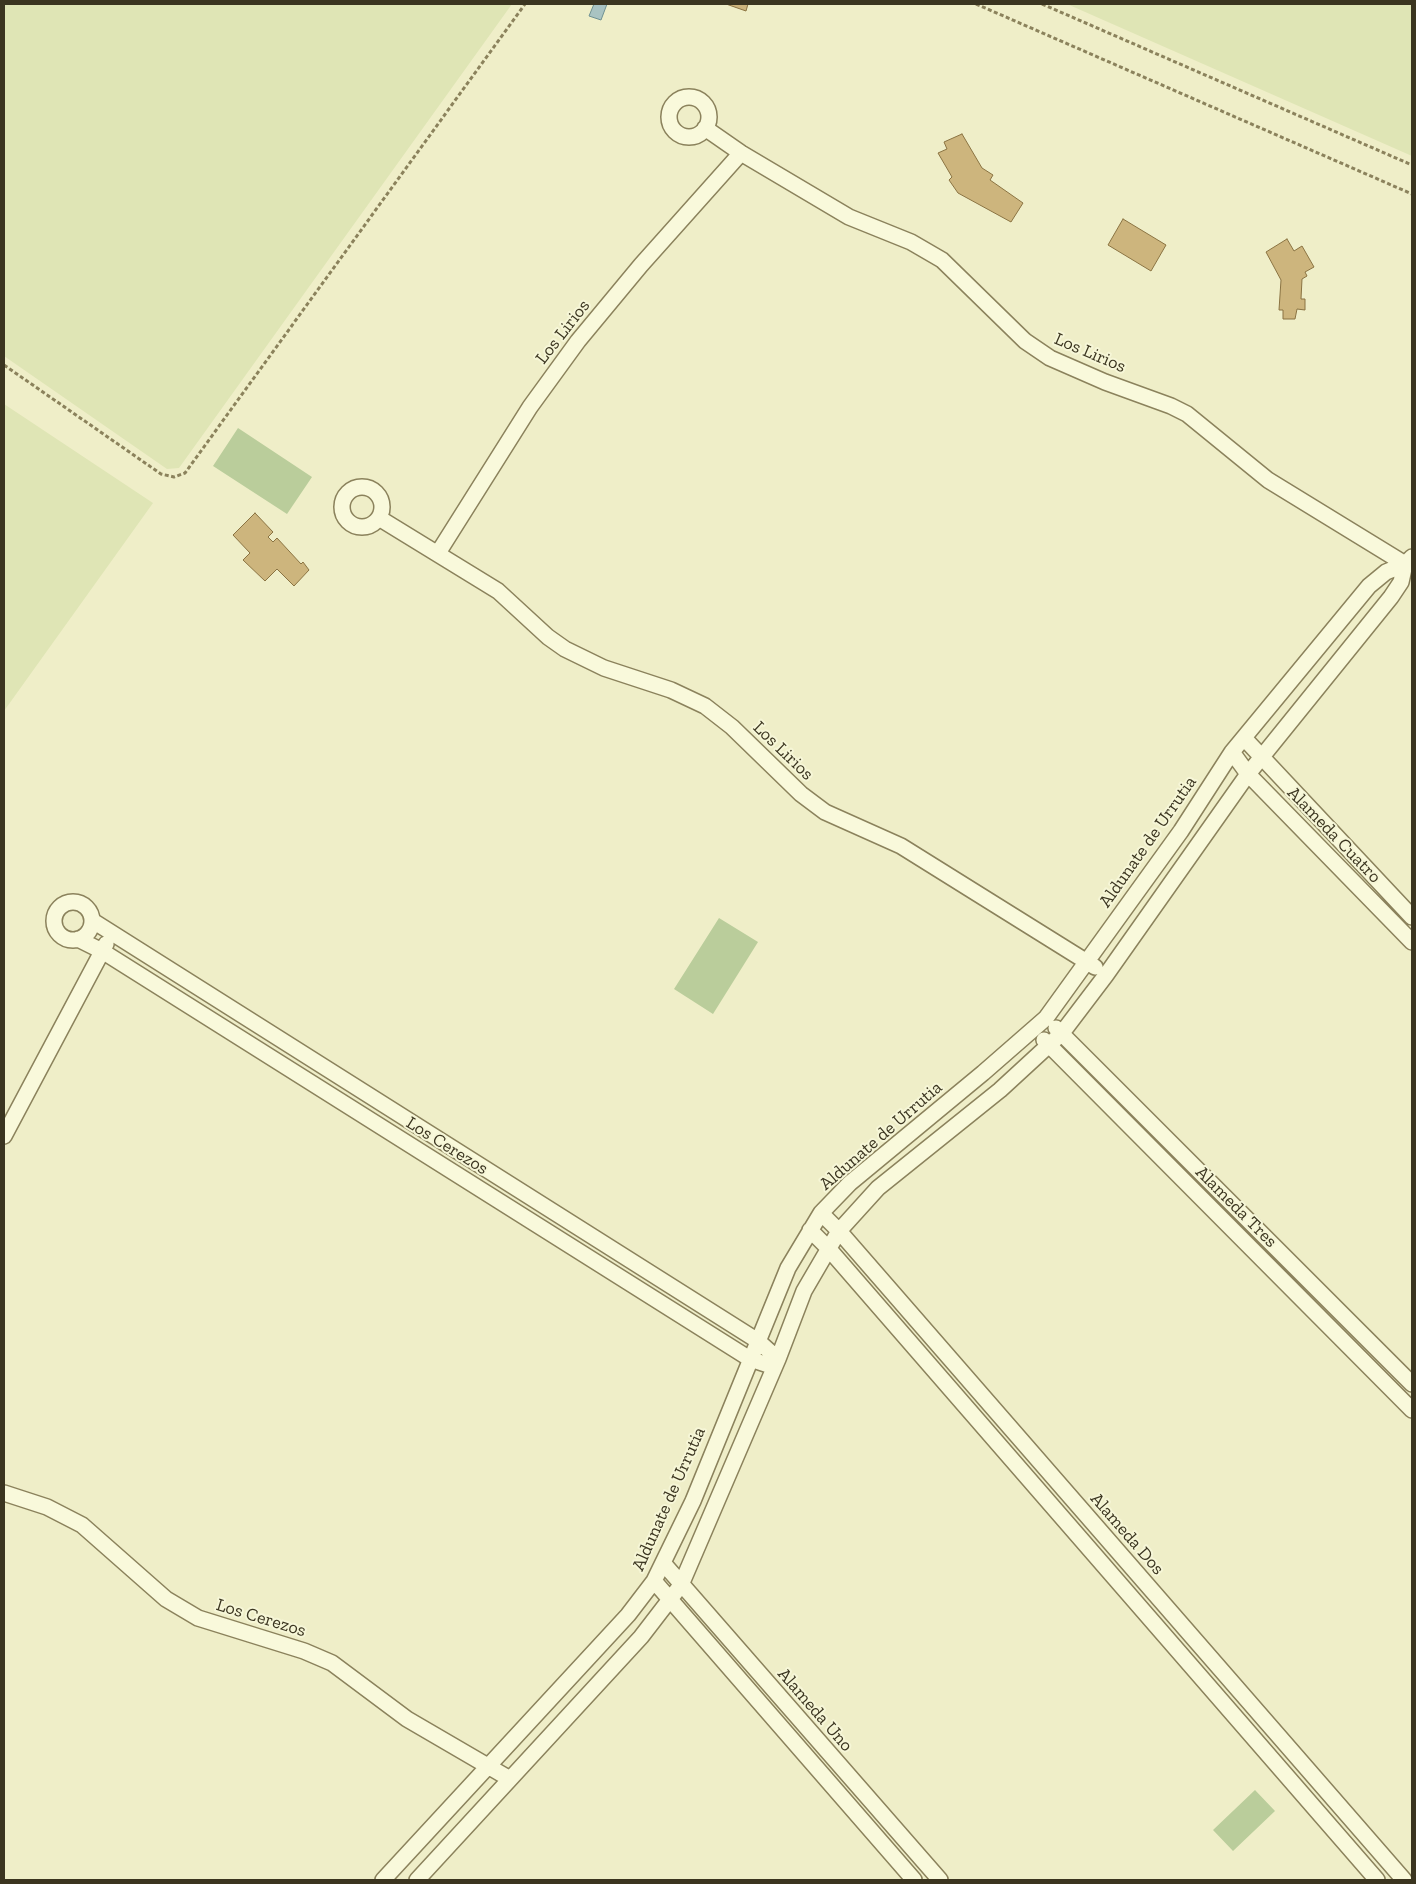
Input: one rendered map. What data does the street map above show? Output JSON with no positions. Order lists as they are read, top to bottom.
{
  "streets": {
    "street": [
      "Los Lirios",
      "Alameda Cuatro",
      "Aldunate de Urrutia",
      "Los Cerezos",
      "Alameda Tres",
      "Alameda Dos",
      "Alameda Uno"
    ]
  },
  "crossings": [
    ["Los Lirios", "Aldunate de Urrutia"],
    ["Alameda Cuatro", "Aldunate de Urrutia"],
    ["Aldunate de Urrutia", "Los Cerezos"],
    ["Aldunate de Urrutia", "Alameda Tres"],
    ["Aldunate de Urrutia", "Alameda Dos"],
    ["Aldunate de Urrutia", "Alameda Uno"]
  ]
}
